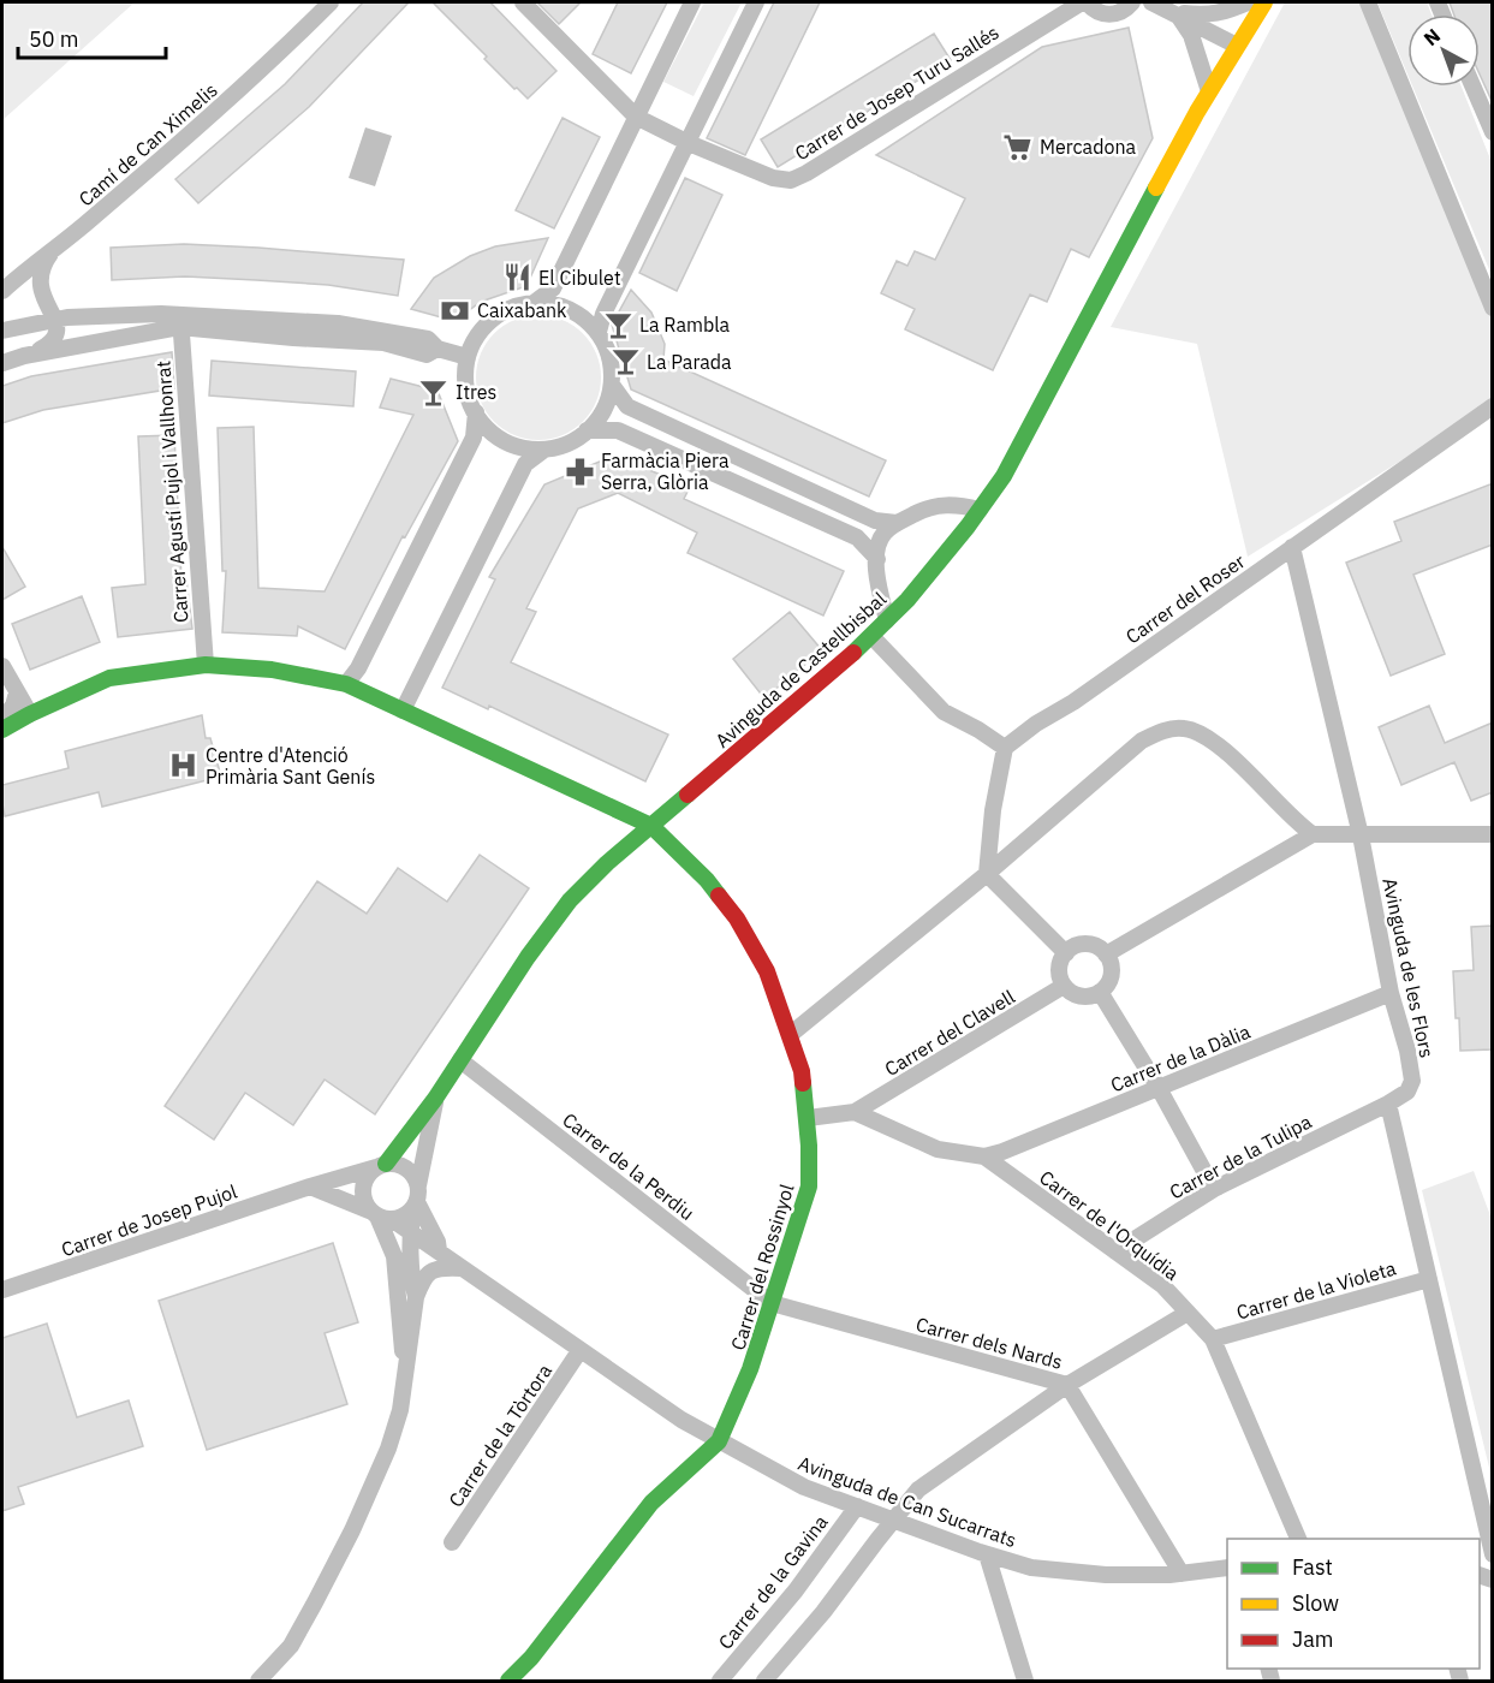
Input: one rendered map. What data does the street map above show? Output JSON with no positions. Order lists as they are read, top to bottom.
{
  "streets": {
    "street": [
      "Carrer de Josep Turu Sallés",
      "Camí de Can Ximelis",
      "Carrer Agustí Pujol i Vallhonrat",
      "Carrer del Roser",
      "Avinguda de Castellbisbal",
      "Avinguda de les Flors",
      "Carrer del Clavell",
      "Carrer de la Dàlia",
      "Carrer de la Tulipa",
      "Carrer de la Perdiu",
      "Carrer de Josep Pujol",
      "Carrer de l'Orquídia",
      "Carrer del Rossinyol",
      "Carrer de la Violeta",
      "Carrer dels Nards",
      "Carrer de la Tòrtora",
      "Avinguda de Can Sucarrats",
      "Carrer de la Gavina"
    ]
  },
  "crossings": [
    ["Carrer Agustí Pujol i Vallhonrat", "Carrer del Rossinyol"],
    ["Carrer del Roser", "Avinguda de les Flors"],
    ["Avinguda de Castellbisbal", "Carrer de la Perdiu"],
    ["Avinguda de Castellbisbal", "Carrer de Josep Pujol"],
    ["Avinguda de Castellbisbal", "Carrer del Rossinyol"],
    ["Avinguda de Castellbisbal", "Avinguda de Can Sucarrats"],
    ["Avinguda de les Flors", "Carrer de la Dàlia"],
    ["Avinguda de les Flors", "Carrer de la Tulipa"],
    ["Carrer del Clavell", "Carrer de l'Orquídia"],
    ["Carrer de la Dàlia", "Carrer de l'Orquídia"],
    ["Carrer de la Tulipa", "Carrer de l'Orquídia"],
    ["Carrer de la Perdiu", "Carrer del Rossinyol"],
    ["Carrer de la Perdiu", "Carrer dels Nards"],
    ["Carrer de Josep Pujol", "Avinguda de Can Sucarrats"],
    ["Carrer de l'Orquídia", "Carrer de la Violeta"],
    ["Carrer del Rossinyol", "Carrer dels Nards"],
    ["Carrer del Rossinyol", "Avinguda de Can Sucarrats"],
    ["Carrer dels Nards", "Avinguda de Can Sucarrats"],
    ["Carrer de la Tòrtora", "Avinguda de Can Sucarrats"],
    ["Avinguda de Can Sucarrats", "Carrer de la Gavina"]
  ],
  "places": {
    "supermarket": ["Mercadona"],
    "restaurant": ["El Cibulet"],
    "bank": ["Caixabank"],
    "bar": ["La Rambla", "La Parada", "Itres"],
    "pharmacy": ["Farmàcia Piera Serra, Glòria"],
    "hospital": ["Centre d'Atenció Primària Sant Genís"]
  },
  "legend": ["Fast", "Slow", "Jam"],
  "scale_bar": "50 m",
  "north": "top left"
}
